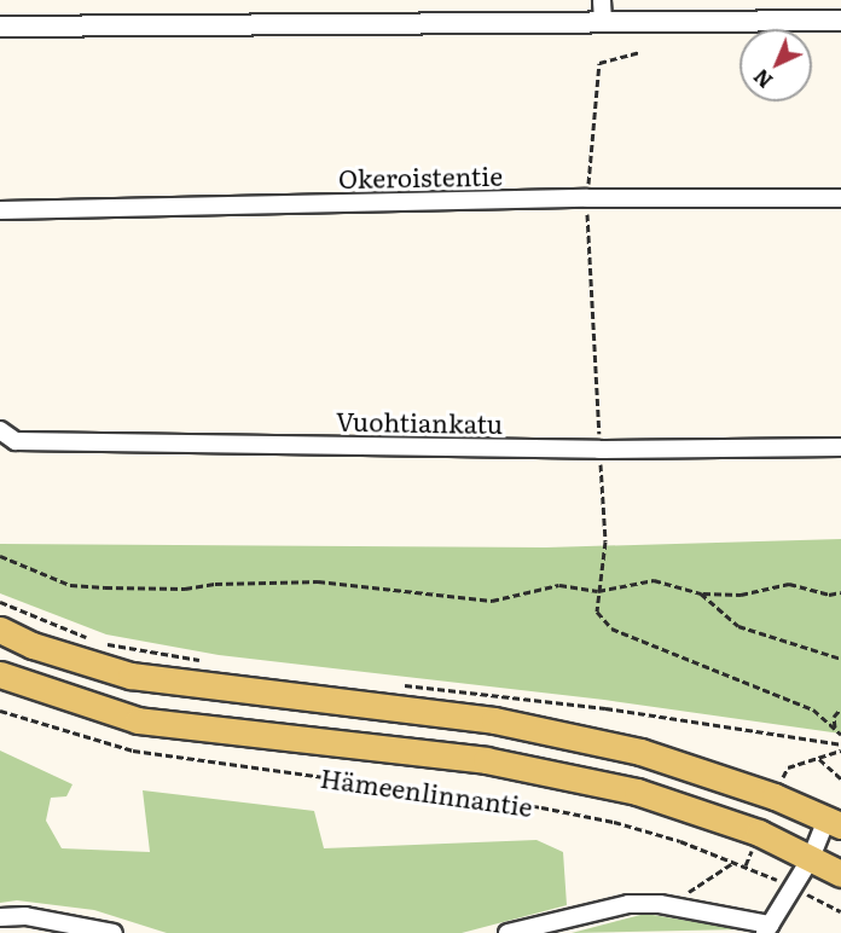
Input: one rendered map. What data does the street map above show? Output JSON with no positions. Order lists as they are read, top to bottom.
{
  "streets": {
    "main road": ["Hämeenlinnantie"],
    "street": ["Okeroistentie", "Vuohtiankatu"]
  },
  "north": "bottom left"
}
